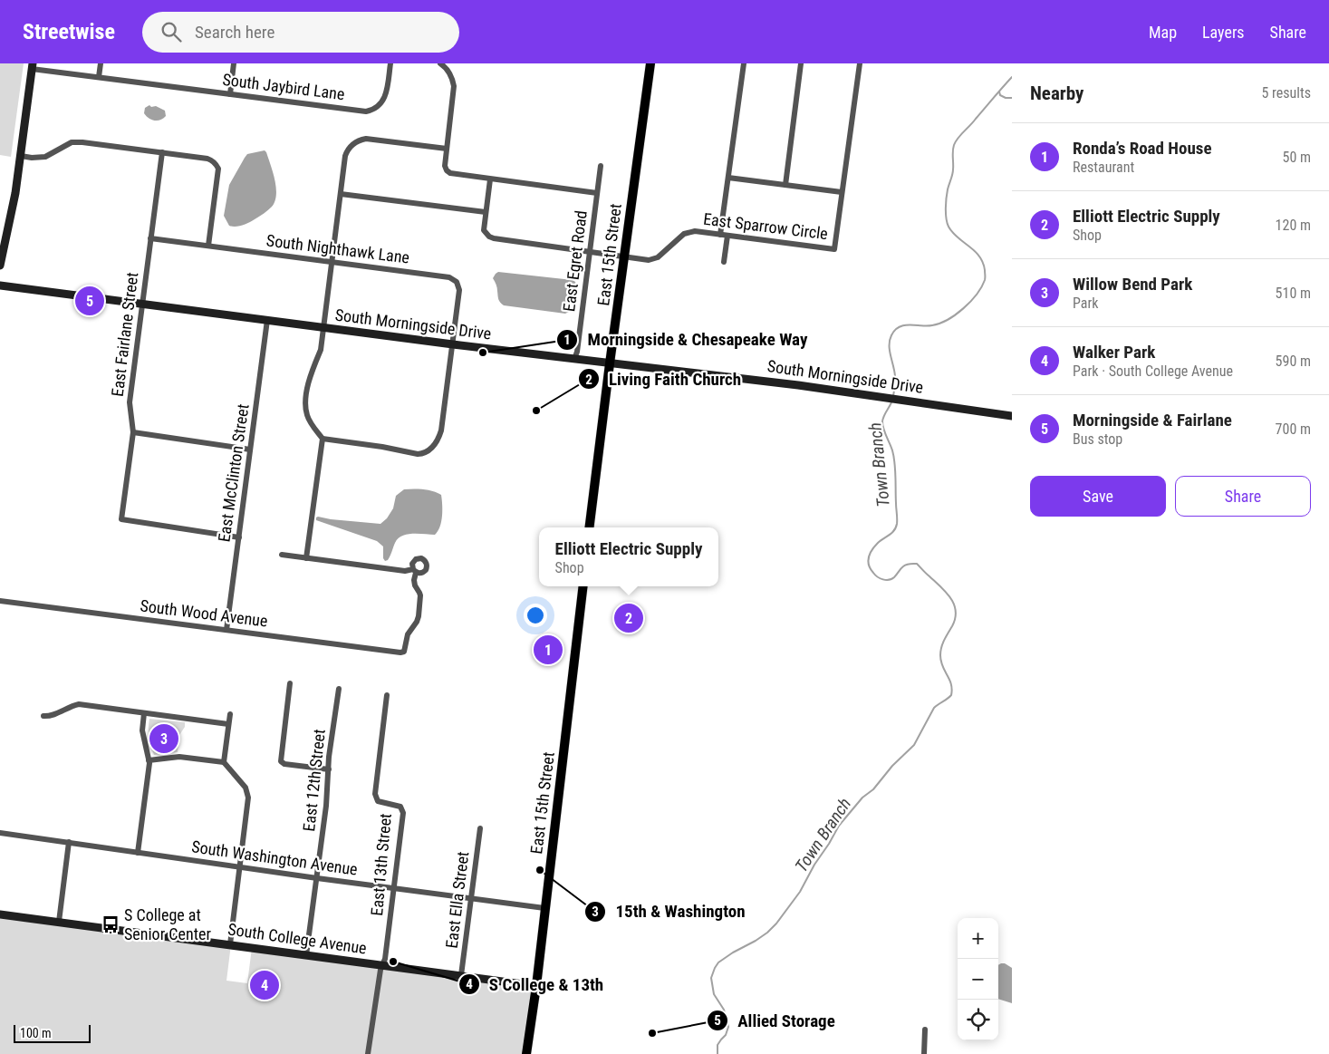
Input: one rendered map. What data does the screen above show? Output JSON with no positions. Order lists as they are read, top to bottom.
{
  "streets": {
    "main road": ["East 15th Street"],
    "street": [
      "South Jaybird Lane",
      "East Sparrow Circle",
      "South Nighthawk Lane",
      "East Egret Road",
      "South Morningside Drive",
      "East Fairlane Street",
      "East McClinton Street",
      "South Wood Avenue",
      "East 12th Street",
      "South Washington Avenue",
      "East 13th Street",
      "East Ella Street",
      "South College Avenue"
    ]
  },
  "crossings": [
    ["East Sparrow Circle", "East 15th Street"],
    ["East Sparrow Circle", "East Egret Road"],
    ["South Nighthawk Lane", "South Morningside Drive"],
    ["South Nighthawk Lane", "East Fairlane Street"],
    ["East 15th Street", "South Morningside Drive"],
    ["East 15th Street", "South Washington Avenue"],
    ["East 15th Street", "South College Avenue"],
    ["East Egret Road", "South Morningside Drive"],
    ["South Morningside Drive", "East Fairlane Street"],
    ["South Morningside Drive", "East McClinton Street"],
    ["East Fairlane Street", "East McClinton Street"],
    ["East McClinton Street", "South Wood Avenue"],
    ["East 12th Street", "South Washington Avenue"],
    ["East 12th Street", "South College Avenue"],
    ["South Washington Avenue", "East 13th Street"],
    ["South Washington Avenue", "East Ella Street"],
    ["East 13th Street", "South College Avenue"],
    ["East Ella Street", "South College Avenue"]
  ],
  "water": ["Town Branch"],
  "places": {
    "other": [
      "Morningside & Chesapeake Way",
      "Living Faith Church",
      "15th & Washington",
      "S College & 13th",
      "Allied Storage"
    ],
    "bus stop": ["S College at Senior Center"]
  },
  "scale_bar": "100 m",
  "page": {
    "header": "Streetwise",
    "search": "Search here",
    "nav": ["Map", "Layers", "Share"],
    "heading": ["Nearby", "5 results"],
    "list": [
      {
        "mark": "1",
        "name": "Ronda’s Road House",
        "note": "Restaurant",
        "value": "50 m"
      },
      {
        "mark": "2",
        "name": "Elliott Electric Supply",
        "note": "Shop",
        "value": "120 m"
      },
      {
        "mark": "3",
        "name": "Willow Bend Park",
        "note": "Park",
        "value": "510 m"
      },
      {
        "mark": "4",
        "name": "Walker Park",
        "note": "Park · South College Avenue",
        "value": "590 m"
      },
      {
        "mark": "5",
        "name": "Morningside & Fairlane",
        "note": "Bus stop",
        "value": "700 m"
      }
    ],
    "pins": [
      "5",
      "2",
      "1",
      "3",
      "4"
    ],
    "buttons": ["Save", "Share"],
    "popup": ["Elliott Electric Supply", "Shop"],
    "map_buttons": ["+", "−"],
    "scale": "100 m"
  }
}
